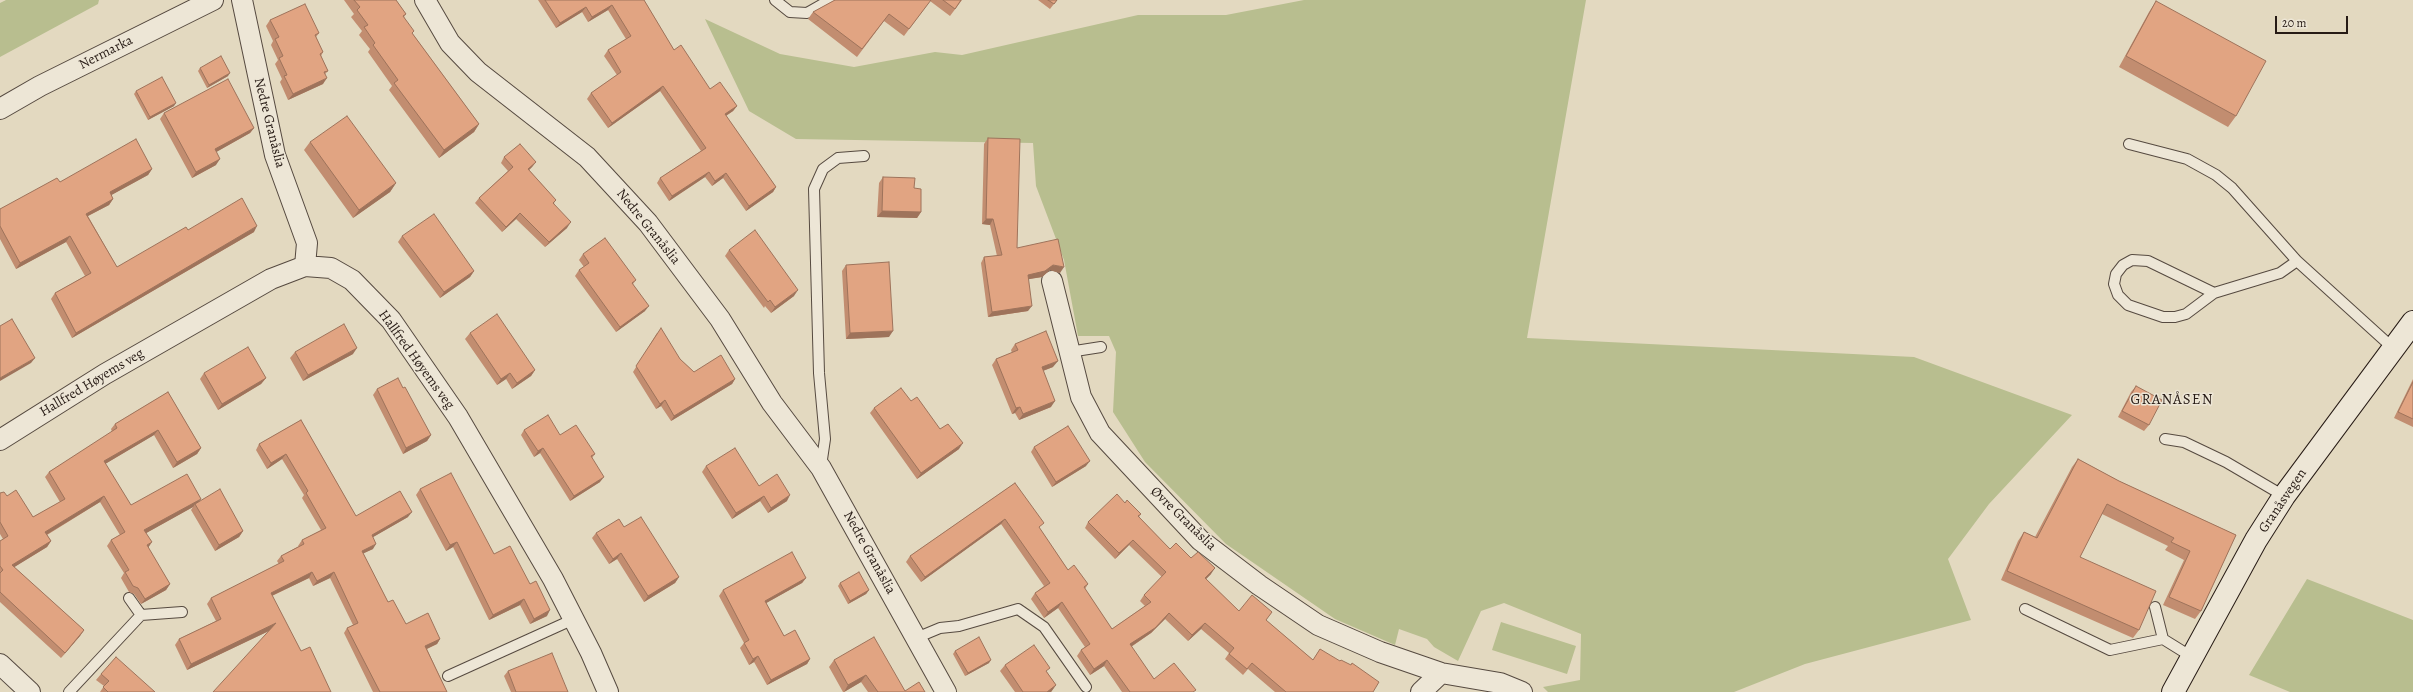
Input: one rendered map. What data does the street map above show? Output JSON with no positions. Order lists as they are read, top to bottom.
{
  "streets": {
    "street": [
      "Nermarka",
      "Nedre Granåslia",
      "Hallfred Høyems veg",
      "Granåsvegen",
      "Øvre Granåslia"
    ]
  },
  "crossings": [
    ["Nedre Granåslia", "Hallfred Høyems veg"]
  ],
  "districts": ["GRANÅSEN"],
  "scale_bar": "20 m"
}
